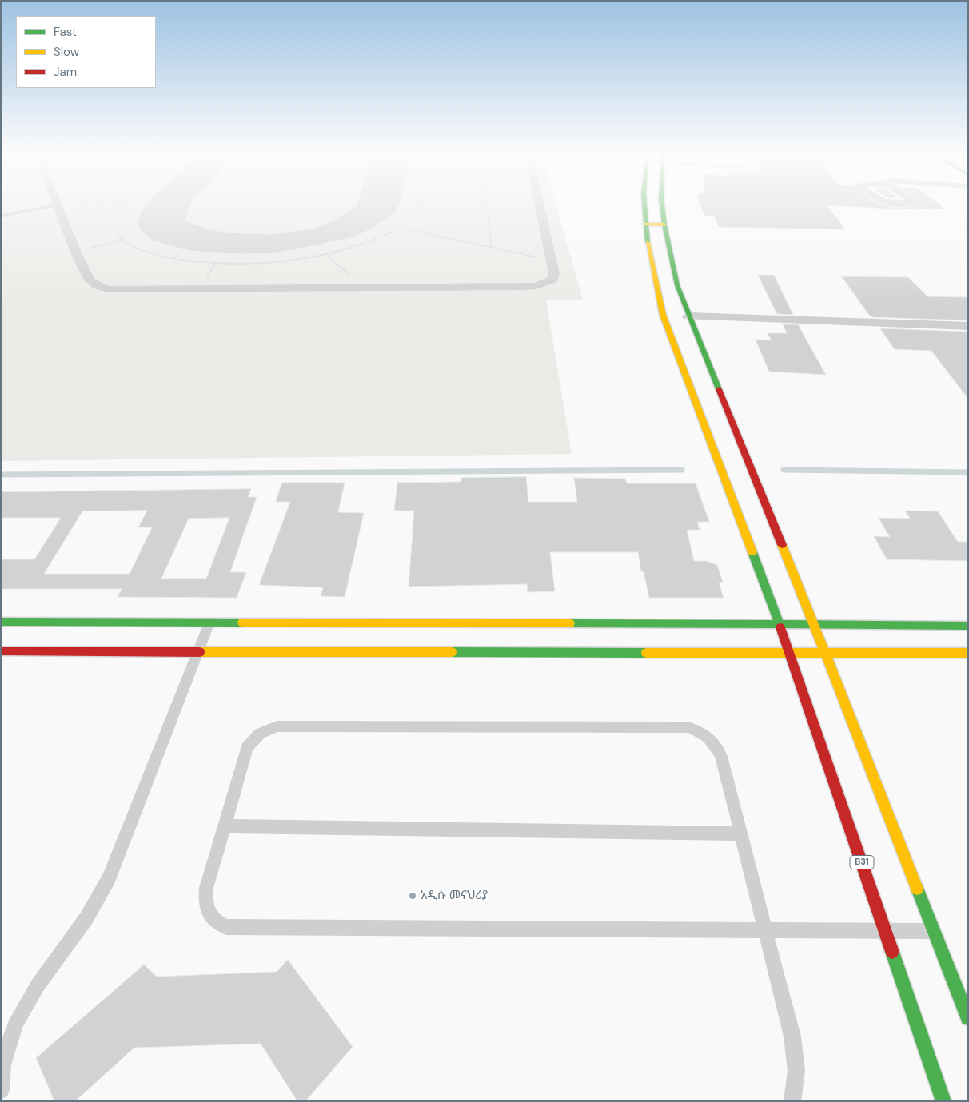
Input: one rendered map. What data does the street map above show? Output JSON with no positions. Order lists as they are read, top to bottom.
{
  "streets": {
    "main road": ["B31"]
  },
  "places": ["አዲሱ መናህሪያ"],
  "legend": ["Fast", "Slow", "Jam"]
}
